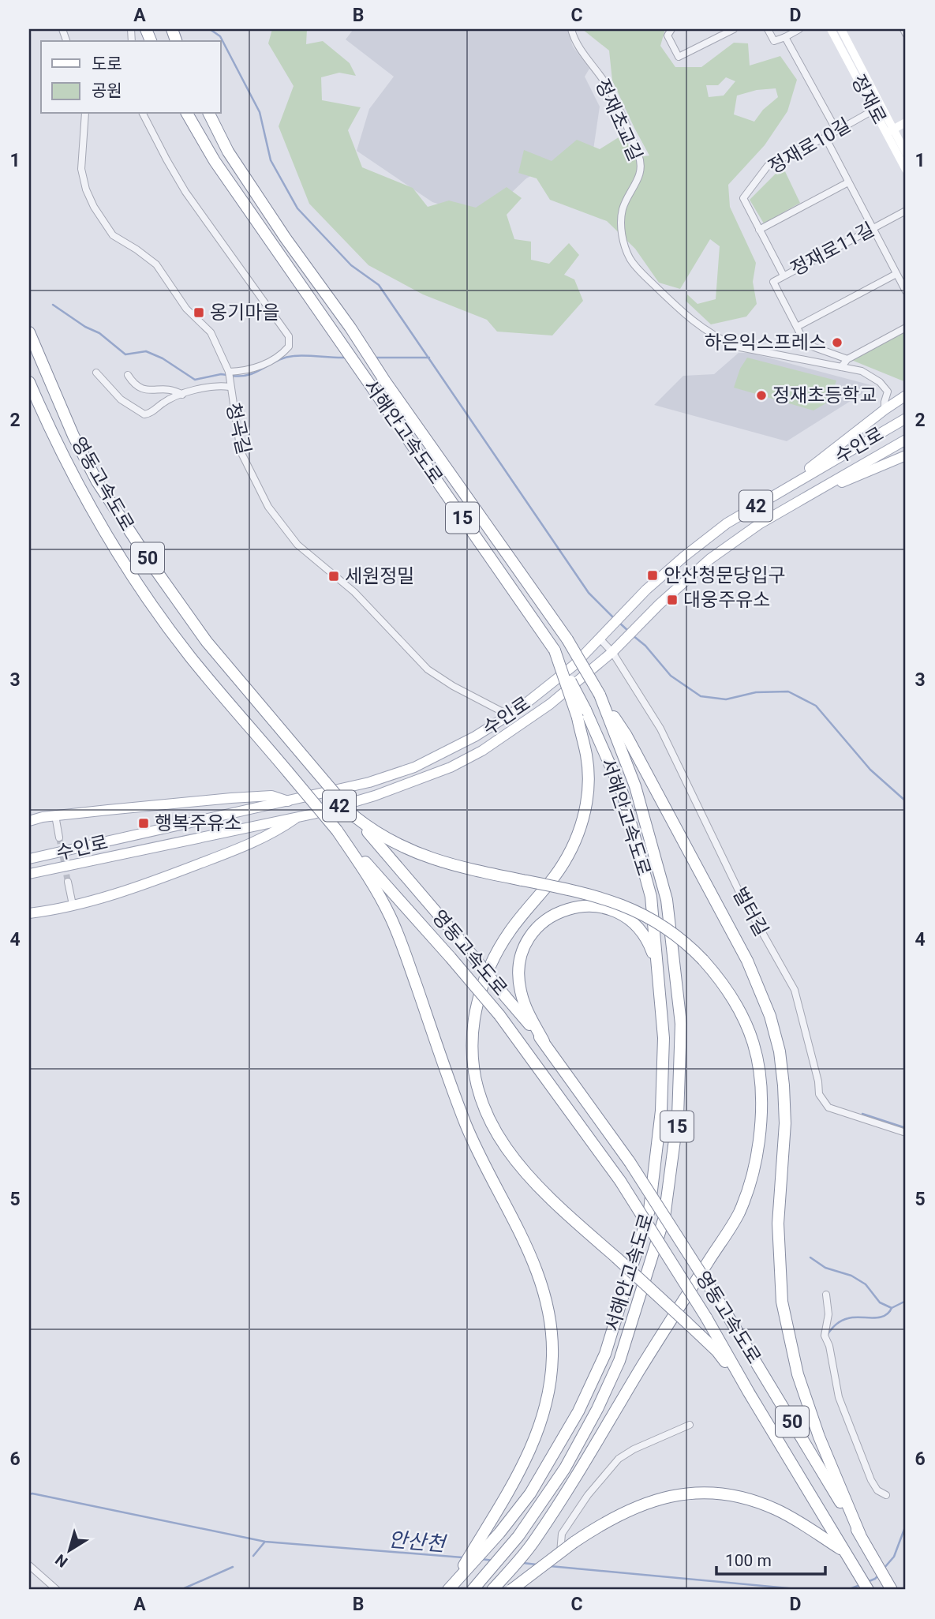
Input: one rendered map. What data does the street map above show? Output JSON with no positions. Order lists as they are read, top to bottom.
{
  "streets": {
    "highway": [
      "서해안고속도로",
      "영동고속도로",
      "15",
      "50"
    ],
    "main road": ["수인로", "42"],
    "street": [
      "정재로",
      "정재초교길",
      "정재로10길",
      "정재로11길",
      "청곡길",
      "벌터길"
    ]
  },
  "crossings": [
    ["정재로", "정재로10길"],
    ["정재로10길", "정재로11길"],
    ["청곡길", "수인로"],
    ["수인로", "벌터길"]
  ],
  "water": ["안산천"],
  "places": {
    "transit": [
      "옹기마을",
      "안산청문당입구",
      "세원정밀",
      "대웅주유소",
      "행복주유소"
    ],
    "other": ["하은익스프레스", "정재초등학교"]
  },
  "legend": ["도로", "공원"],
  "scale_bar": "100 m",
  "north": "bottom left",
  "grid": {
    "columns": [
      "A",
      "B",
      "C",
      "D"
    ],
    "rows": [
      "1",
      "2",
      "3",
      "4",
      "5",
      "6"
    ]
  }
}
